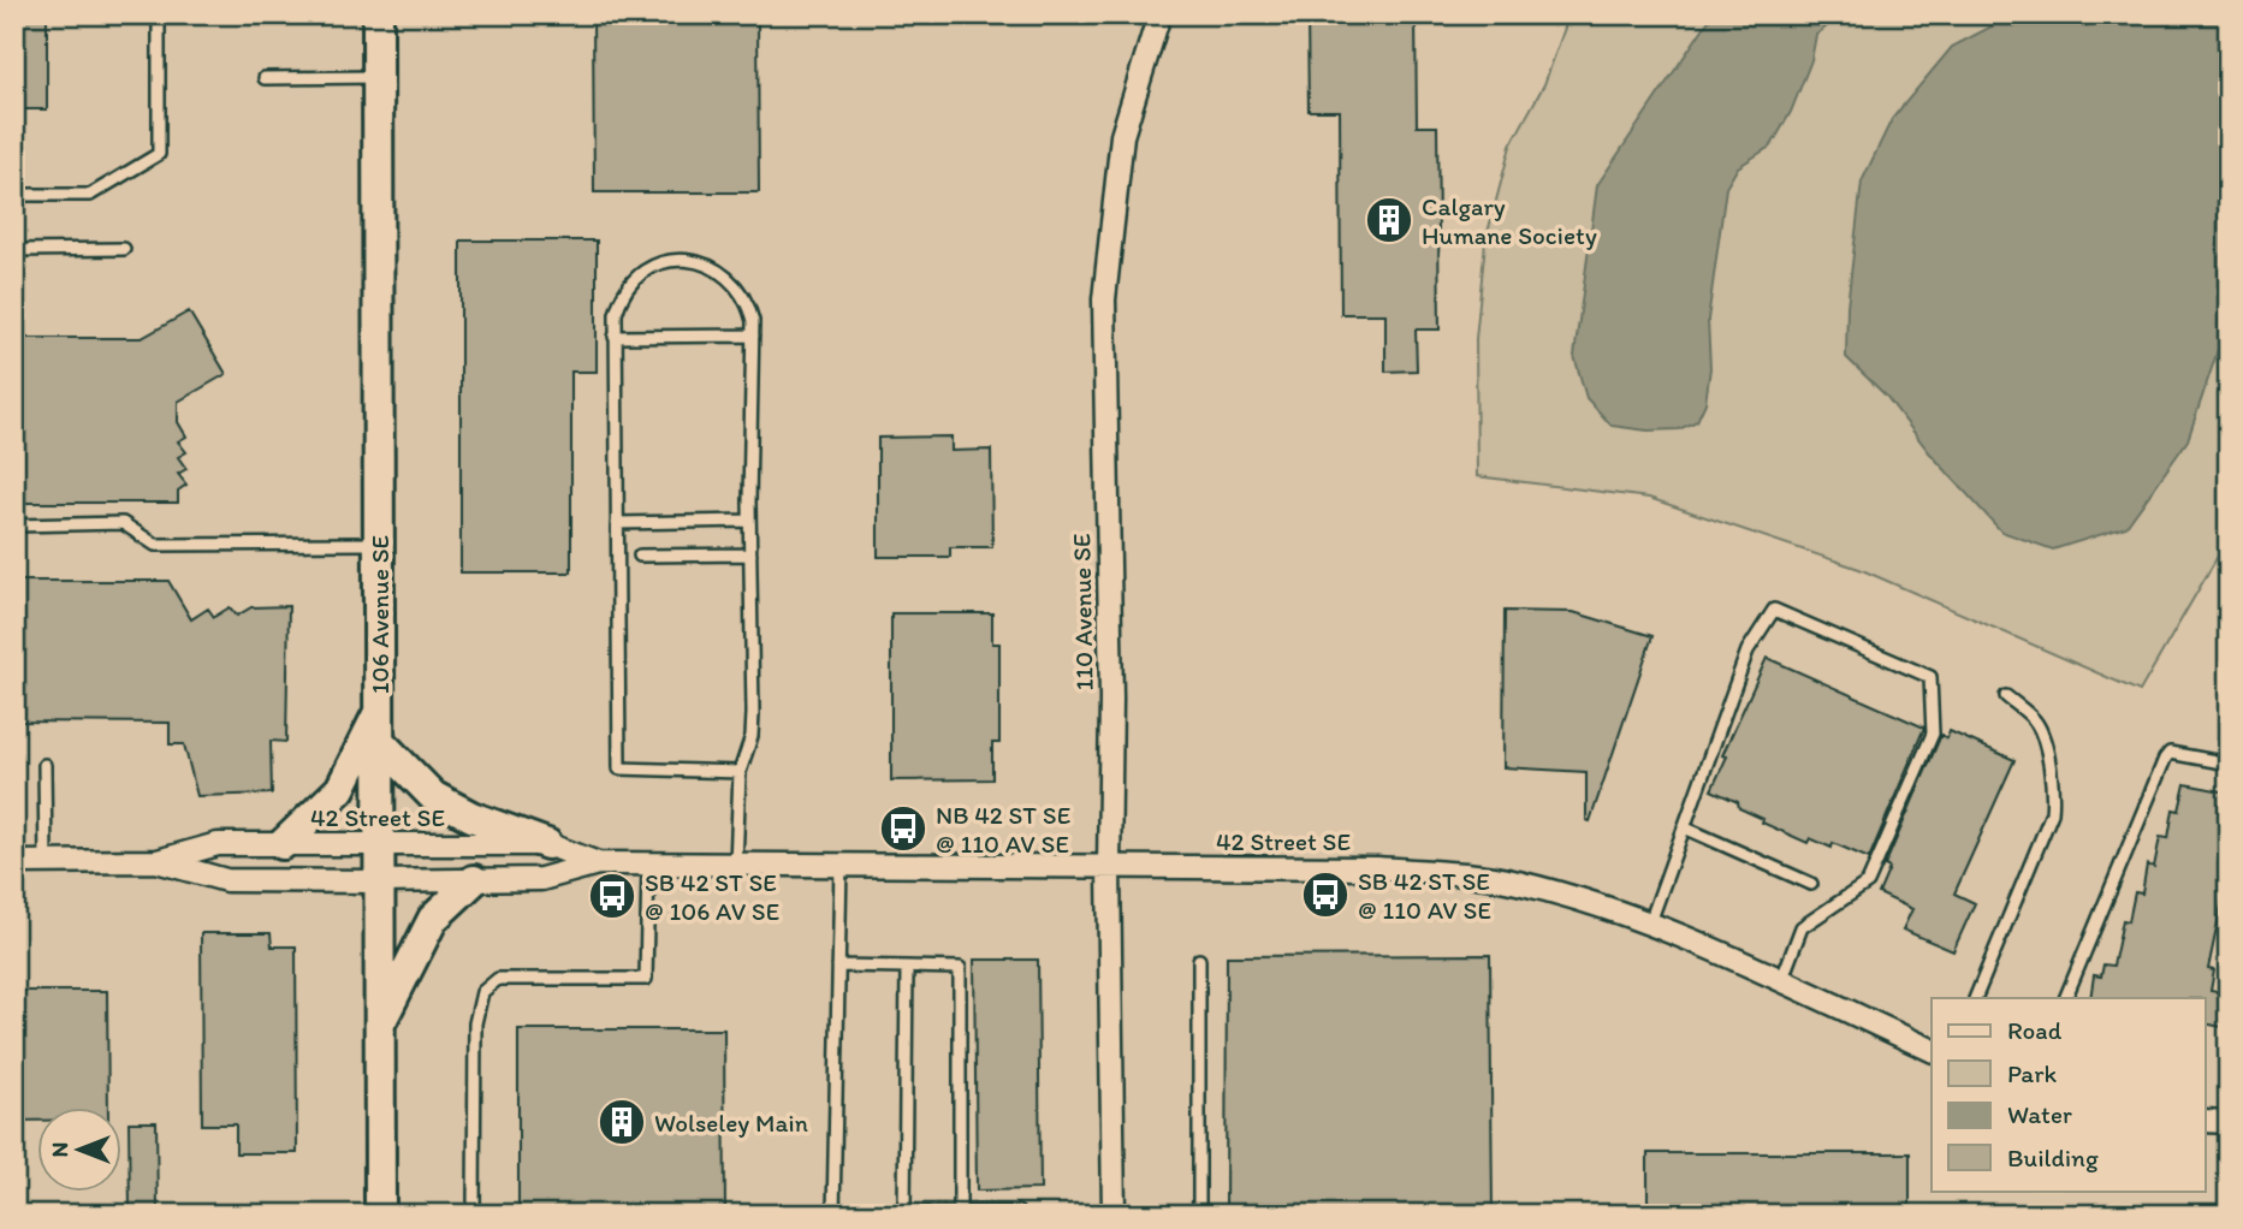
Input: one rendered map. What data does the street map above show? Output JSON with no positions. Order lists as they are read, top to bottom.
{
  "streets": {
    "street": ["110 Avenue SE", "106 Avenue SE", "42 Street SE"]
  },
  "crossings": [
    ["110 Avenue SE", "42 Street SE"],
    ["106 Avenue SE", "42 Street SE"]
  ],
  "places": {
    "building": ["Calgary Humane Society", "Wolseley Main"],
    "bus stop": ["NB 42 ST SE @ 110 AV SE", "SB 42 ST SE @ 110 AV SE", "SB 42 ST SE @ 106 AV SE"]
  },
  "legend": [
    "Road",
    "Park",
    "Water",
    "Building"
  ],
  "north": "left"
}
